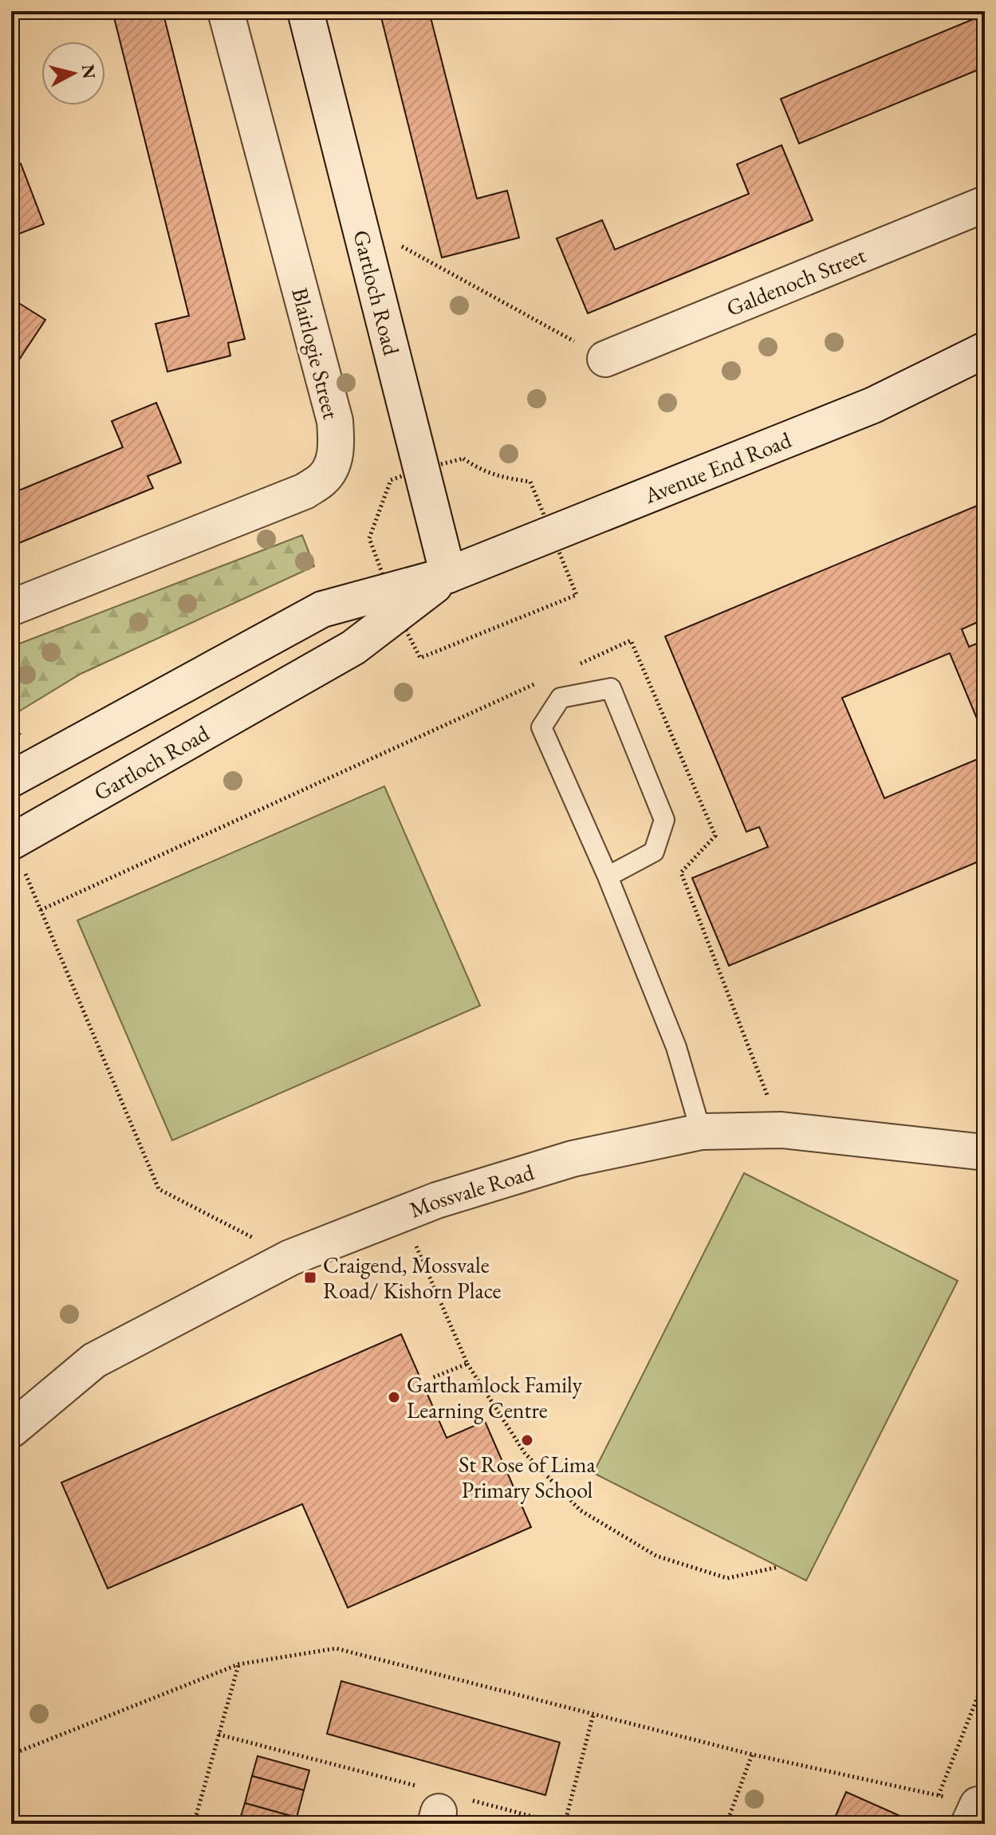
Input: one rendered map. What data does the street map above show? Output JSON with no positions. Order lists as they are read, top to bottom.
{
  "streets": {
    "street": [
      "Galdenoch Street",
      "Gartloch Road",
      "Blairlogie Street",
      "Avenue End Road",
      "Mossvale Road"
    ]
  },
  "crossings": [
    ["Gartloch Road", "Avenue End Road"]
  ],
  "places": {
    "transit": ["Craigend, Mossvale Road/ Kishorn Place"],
    "other": ["Garthamlock Family Learning Centre", "St Rose of Lima Primary School"]
  },
  "north": "right"
}
